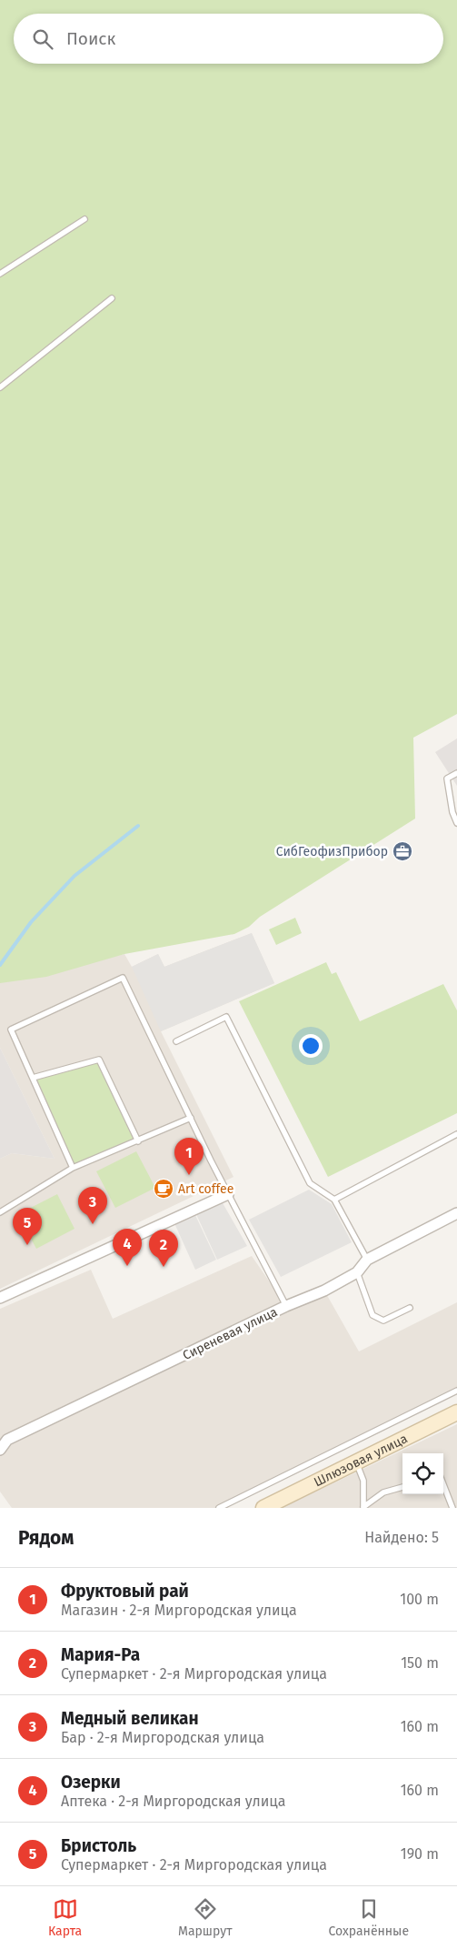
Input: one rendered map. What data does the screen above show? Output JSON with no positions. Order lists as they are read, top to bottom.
{
  "streets": {
    "main road": ["Шлюзовая улица"],
    "street": ["Сиреневая улица"]
  },
  "places": {
    "office": ["СибГеофизПрибор"],
    "cafe": ["Art coffee"]
  },
  "page": {
    "search": "Поиск",
    "pins": [
      "1",
      "3",
      "5",
      "4",
      "2"
    ],
    "heading": ["Рядом", "Найдено: 5"],
    "list": [
      {
        "mark": "1",
        "name": "Фруктовый рай",
        "note": "Магазин · 2-я Миргородская улица",
        "value": "100 m"
      },
      {
        "mark": "2",
        "name": "Мария-Ра",
        "note": "Супермаркет · 2-я Миргородская улица",
        "value": "150 m"
      },
      {
        "mark": "3",
        "name": "Медный великан",
        "note": "Бар · 2-я Миргородская улица",
        "value": "160 m"
      },
      {
        "mark": "4",
        "name": "Озерки",
        "note": "Аптека · 2-я Миргородская улица",
        "value": "160 m"
      },
      {
        "mark": "5",
        "name": "Бристоль",
        "note": "Супермаркет · 2-я Миргородская улица",
        "value": "190 m"
      }
    ],
    "nav": ["Карта", "Маршрут", "Сохранённые"]
  }
}
